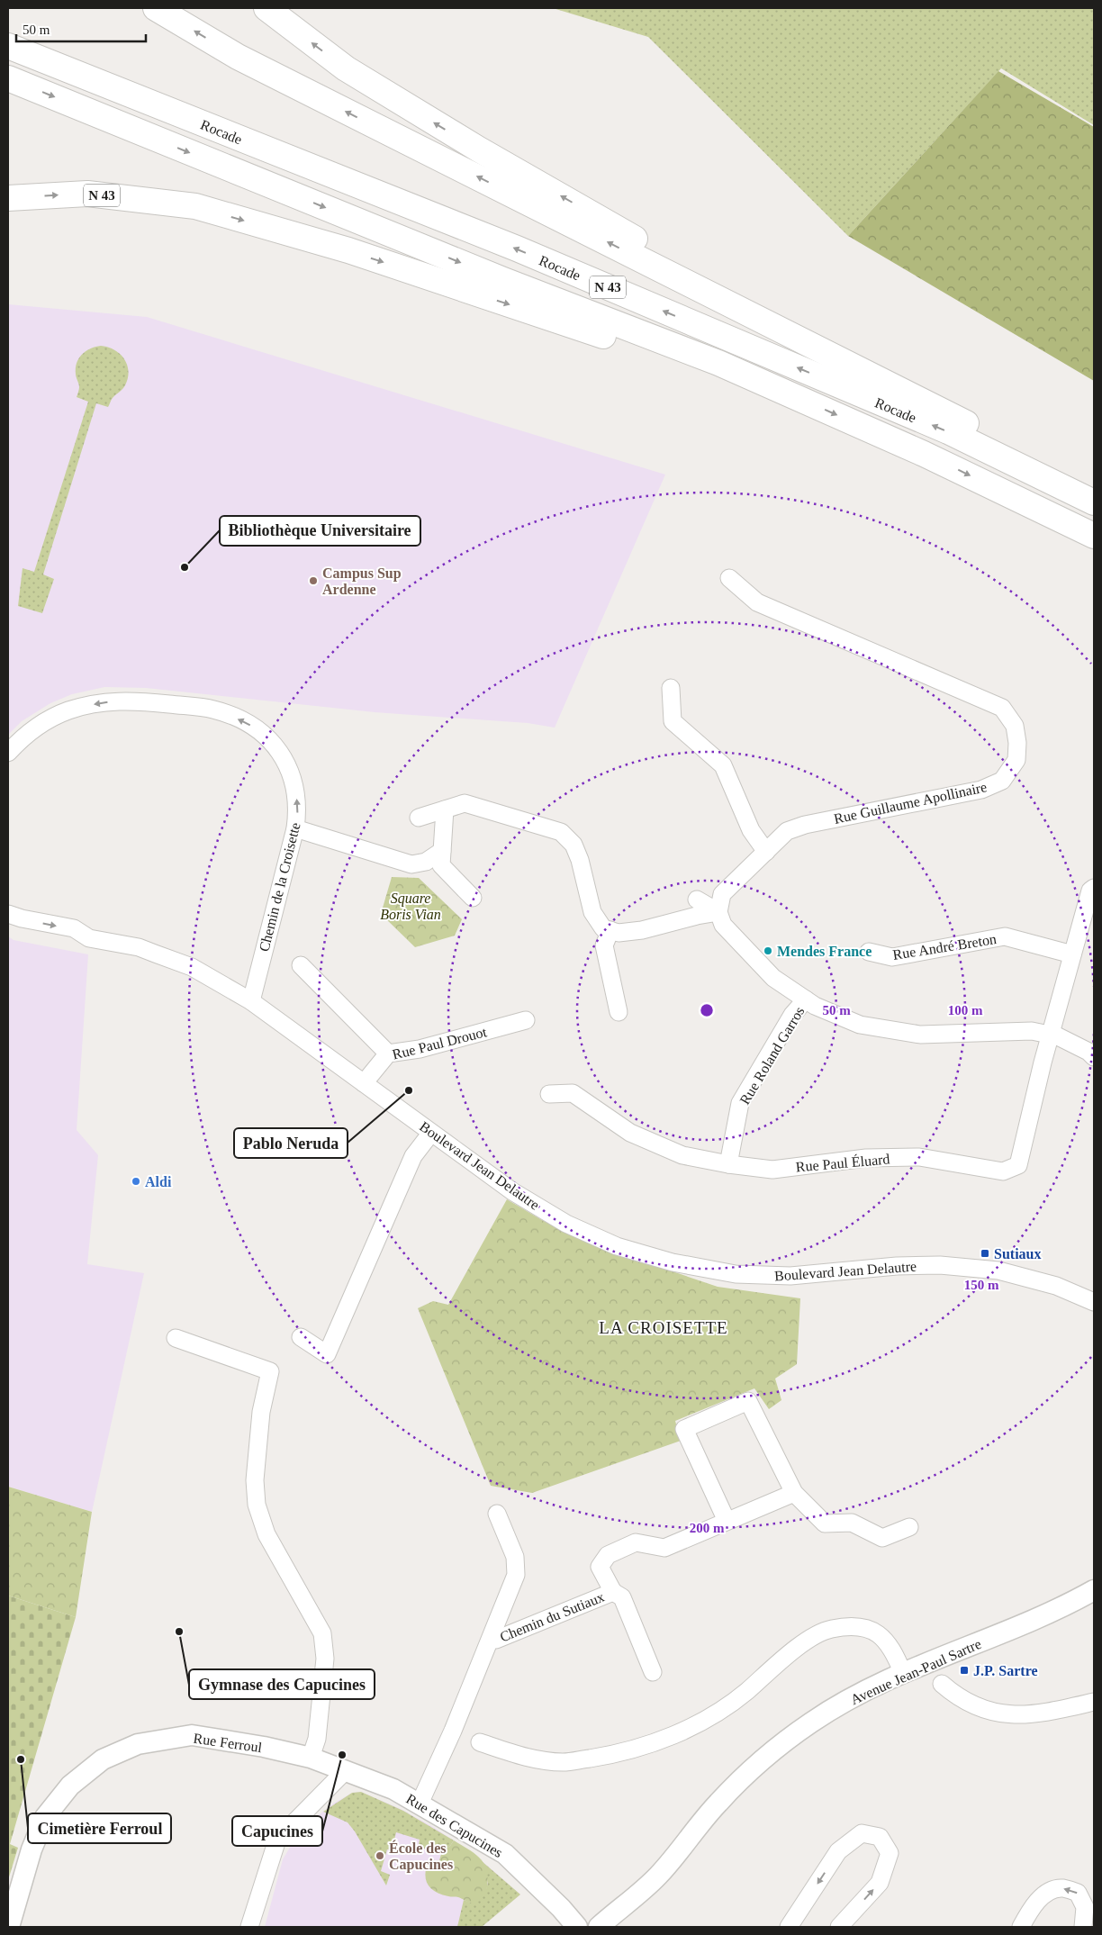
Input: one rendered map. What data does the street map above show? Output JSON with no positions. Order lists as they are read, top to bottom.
{
  "streets": {
    "highway": ["Rocade", "N 43"],
    "street": [
      "Rue Guillaume Apollinaire",
      "Chemin de la Croisette",
      "Rue André Breton",
      "Rue Paul Drouot",
      "Rue Roland Garros",
      "Rue Paul Éluard",
      "Boulevard Jean Delautre",
      "Chemin du Sutiaux",
      "Avenue Jean-Paul Sartre",
      "Rue Ferroul",
      "Rue des Capucines"
    ]
  },
  "crossings": [
    ["Chemin de la Croisette", "Boulevard Jean Delautre"],
    ["Rue Paul Drouot", "Boulevard Jean Delautre"],
    ["Rue Roland Garros", "Rue Paul Éluard"],
    ["Rue Ferroul", "Rue des Capucines"]
  ],
  "districts": ["LA CROISETTE"],
  "parks": ["Square Boris Vian"],
  "places": {
    "other": [
      "Bibliothèque Universitaire",
      "Campus Sup Ardenne",
      "Mendes France",
      "Pablo Neruda",
      "Aldi",
      "Gymnase des Capucines",
      "Capucines",
      "Cimetière Ferroul",
      "École des Capucines"
    ],
    "transit": ["Sutiaux", "J.P. Sartre"]
  },
  "scale_bar": "50 m",
  "rings": [
    "50 m",
    "100 m",
    "150 m",
    "200 m"
  ]
}
